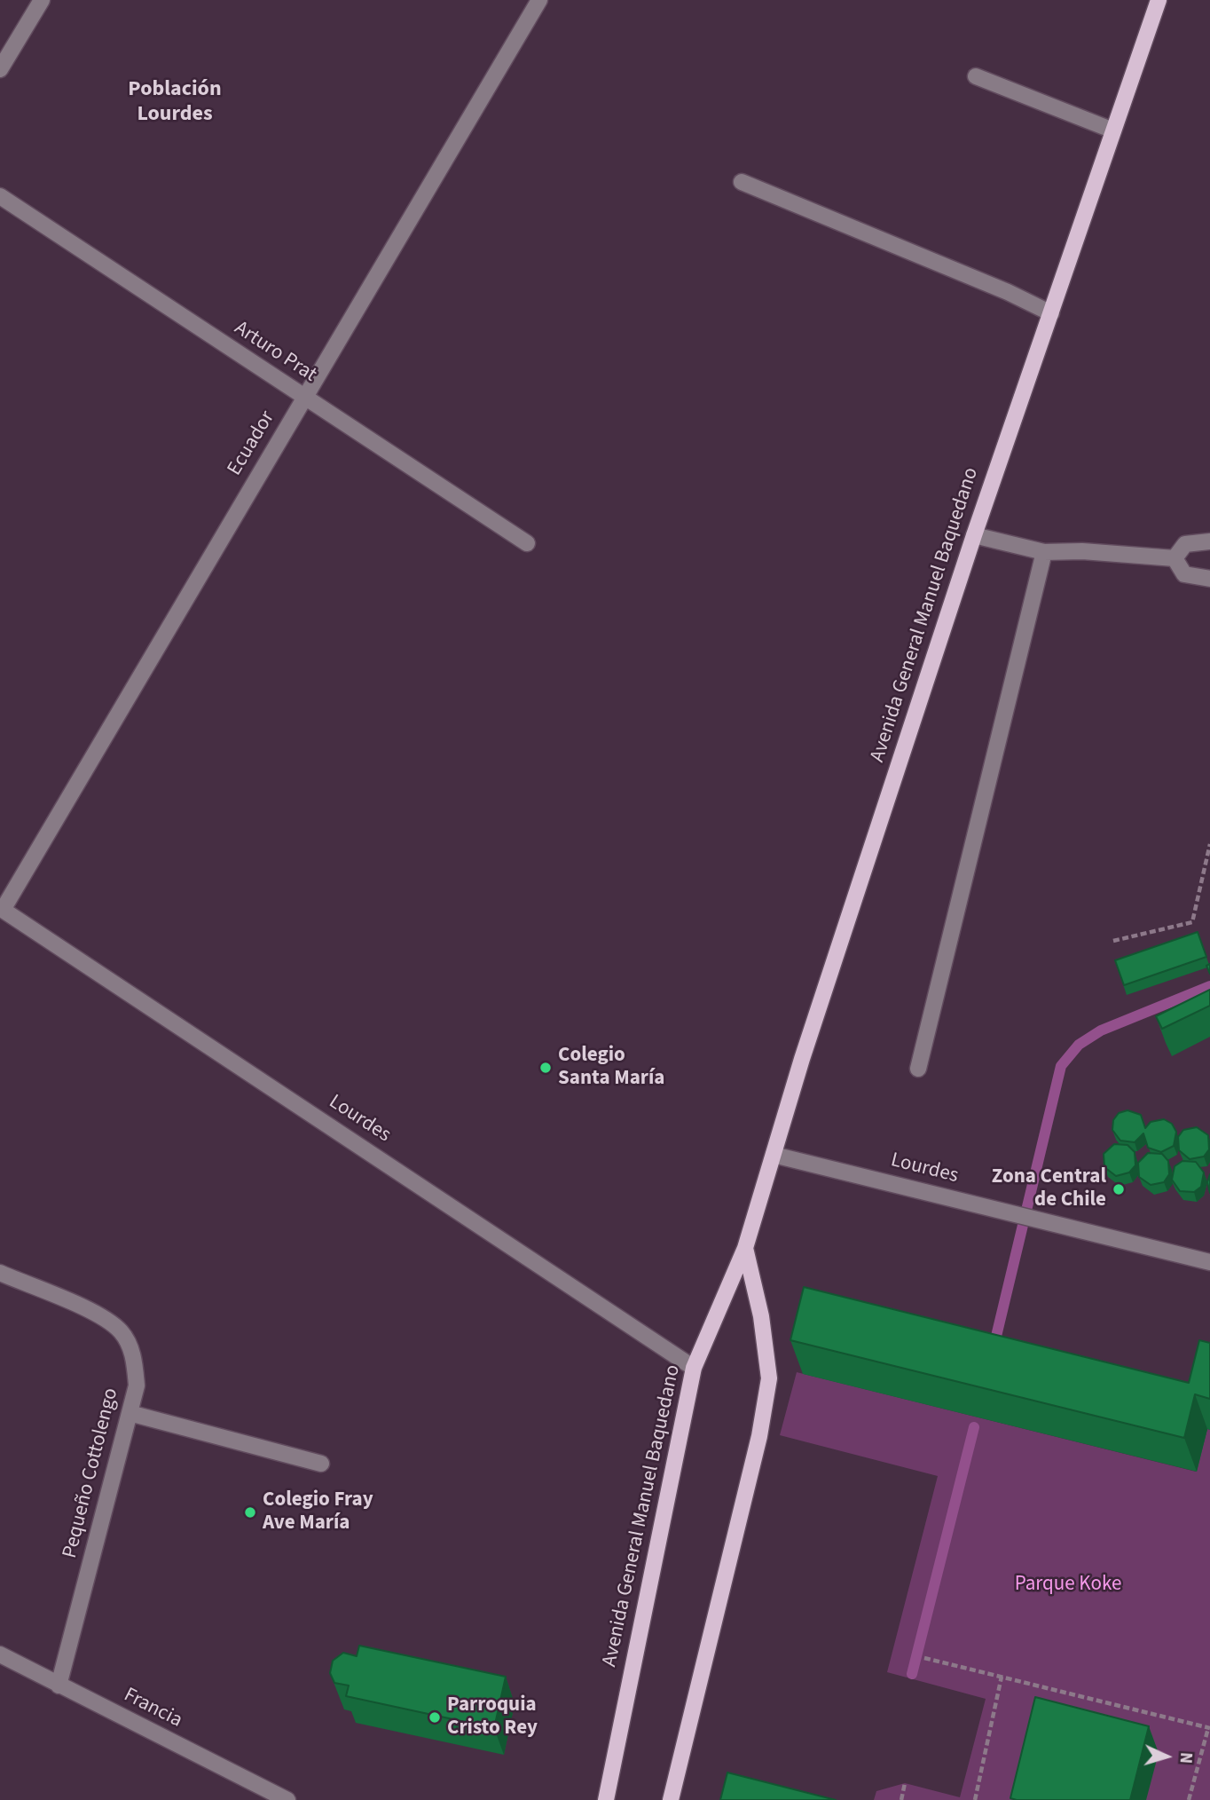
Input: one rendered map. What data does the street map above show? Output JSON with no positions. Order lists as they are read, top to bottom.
{
  "streets": {
    "main road": ["Avenida General Manuel Baquedano"],
    "street": [
      "Arturo Prat",
      "Ecuador",
      "Lourdes",
      "Pequeño Cottolengo",
      "Francia"
    ]
  },
  "crossings": [
    ["Arturo Prat", "Ecuador"],
    ["Ecuador", "Lourdes"],
    ["Avenida General Manuel Baquedano", "Lourdes"],
    ["Pequeño Cottolengo", "Francia"]
  ],
  "districts": ["Población Lourdes"],
  "parks": ["Parque Koke"],
  "places": [
    "Colegio Santa María",
    "Zona Central de Chile",
    "Colegio Fray Ave María",
    "Parroquia Cristo Rey"
  ],
  "north": "right"
}
